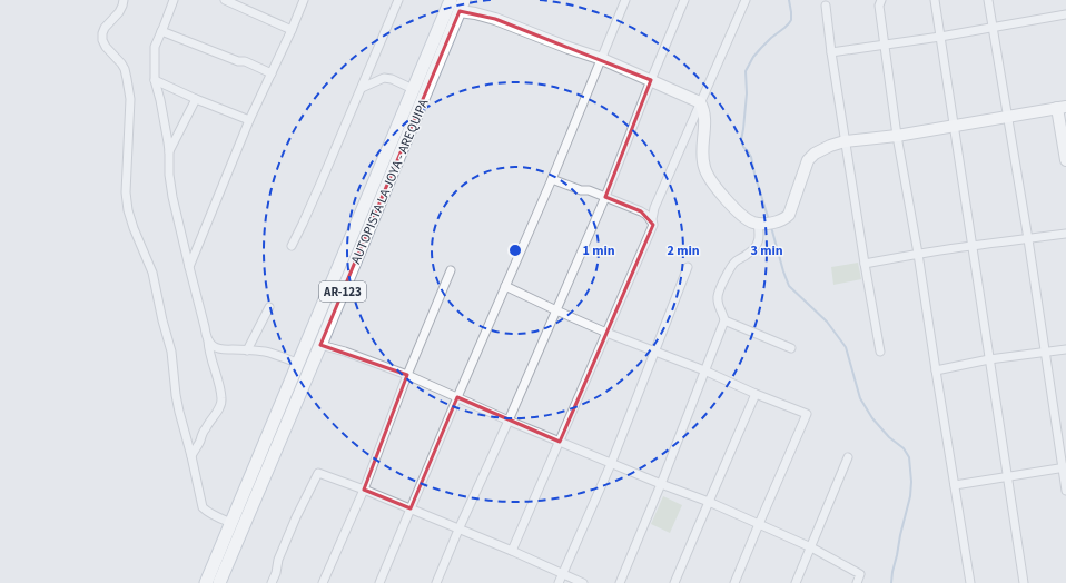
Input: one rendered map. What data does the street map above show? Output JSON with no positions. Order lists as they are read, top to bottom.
{
  "streets": {
    "main road": ["AUTOPISTA LA JOYA - AREQUIPA", "AR-123"]
  },
  "rings": ["1 min", "2 min", "3 min"]
}
